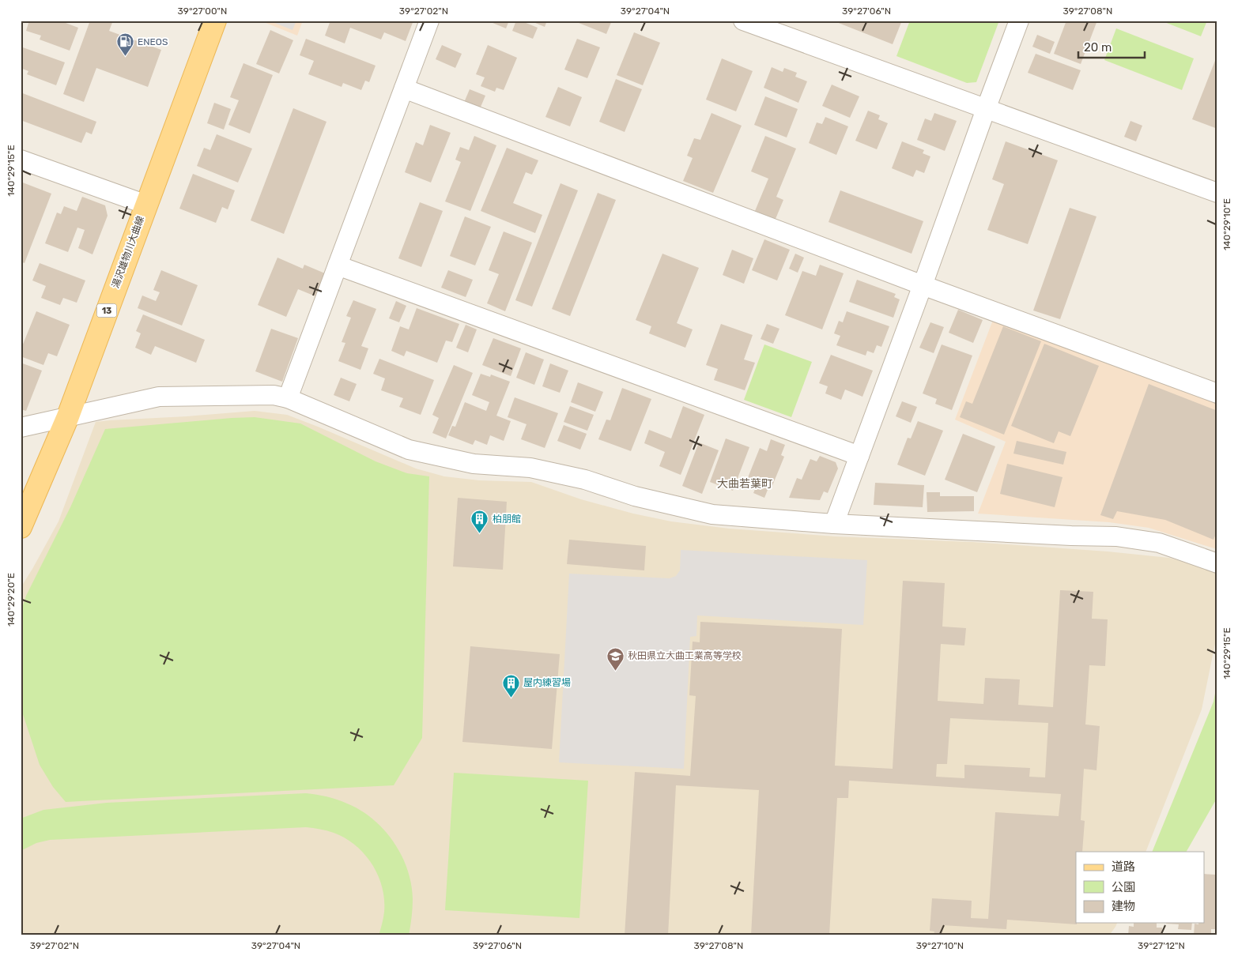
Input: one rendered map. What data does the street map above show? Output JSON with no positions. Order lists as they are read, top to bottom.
{
  "streets": {
    "main road": ["湯沢雄物川大曲線", "13"]
  },
  "districts": ["大曲若葉町"],
  "places": {
    "fuel station": ["ENEOS"],
    "building": ["柏朋館", "屋内練習場"],
    "school or university": ["秋田県立大曲工業高等学校"]
  },
  "legend": ["道路", "公園", "建物"],
  "scale_bar": "20 m",
  "coordinates": [
    "39°27'00\"N",
    "39°27'02\"N",
    "39°27'04\"N",
    "39°27'06\"N",
    "39°27'08\"N",
    "140°29'15\"E",
    "140°29'10\"E",
    "140°29'20\"E",
    "39°27'10\"N",
    "39°27'12\"N"
  ]
}
